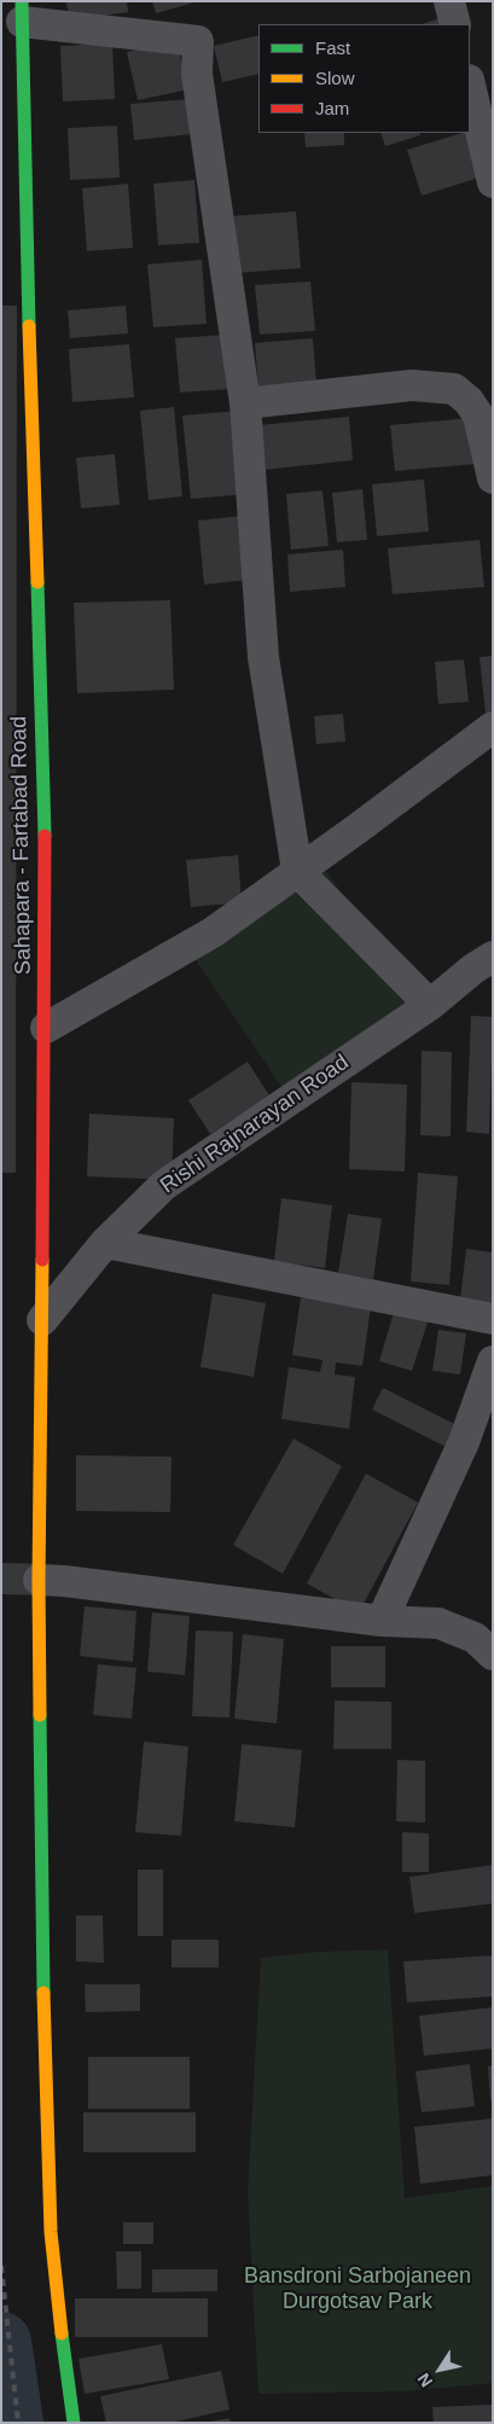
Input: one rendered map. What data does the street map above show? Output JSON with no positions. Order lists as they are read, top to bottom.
{
  "streets": {
    "street": ["Sahapara - Fartabad Road", "Rishi Rajnarayan Road"]
  },
  "crossings": [
    ["Sahapara - Fartabad Road", "Rishi Rajnarayan Road"]
  ],
  "parks": ["Bansdroni Sarbojaneen Durgotsav Park"],
  "legend": ["Fast", "Slow", "Jam"],
  "north": "bottom left"
}
